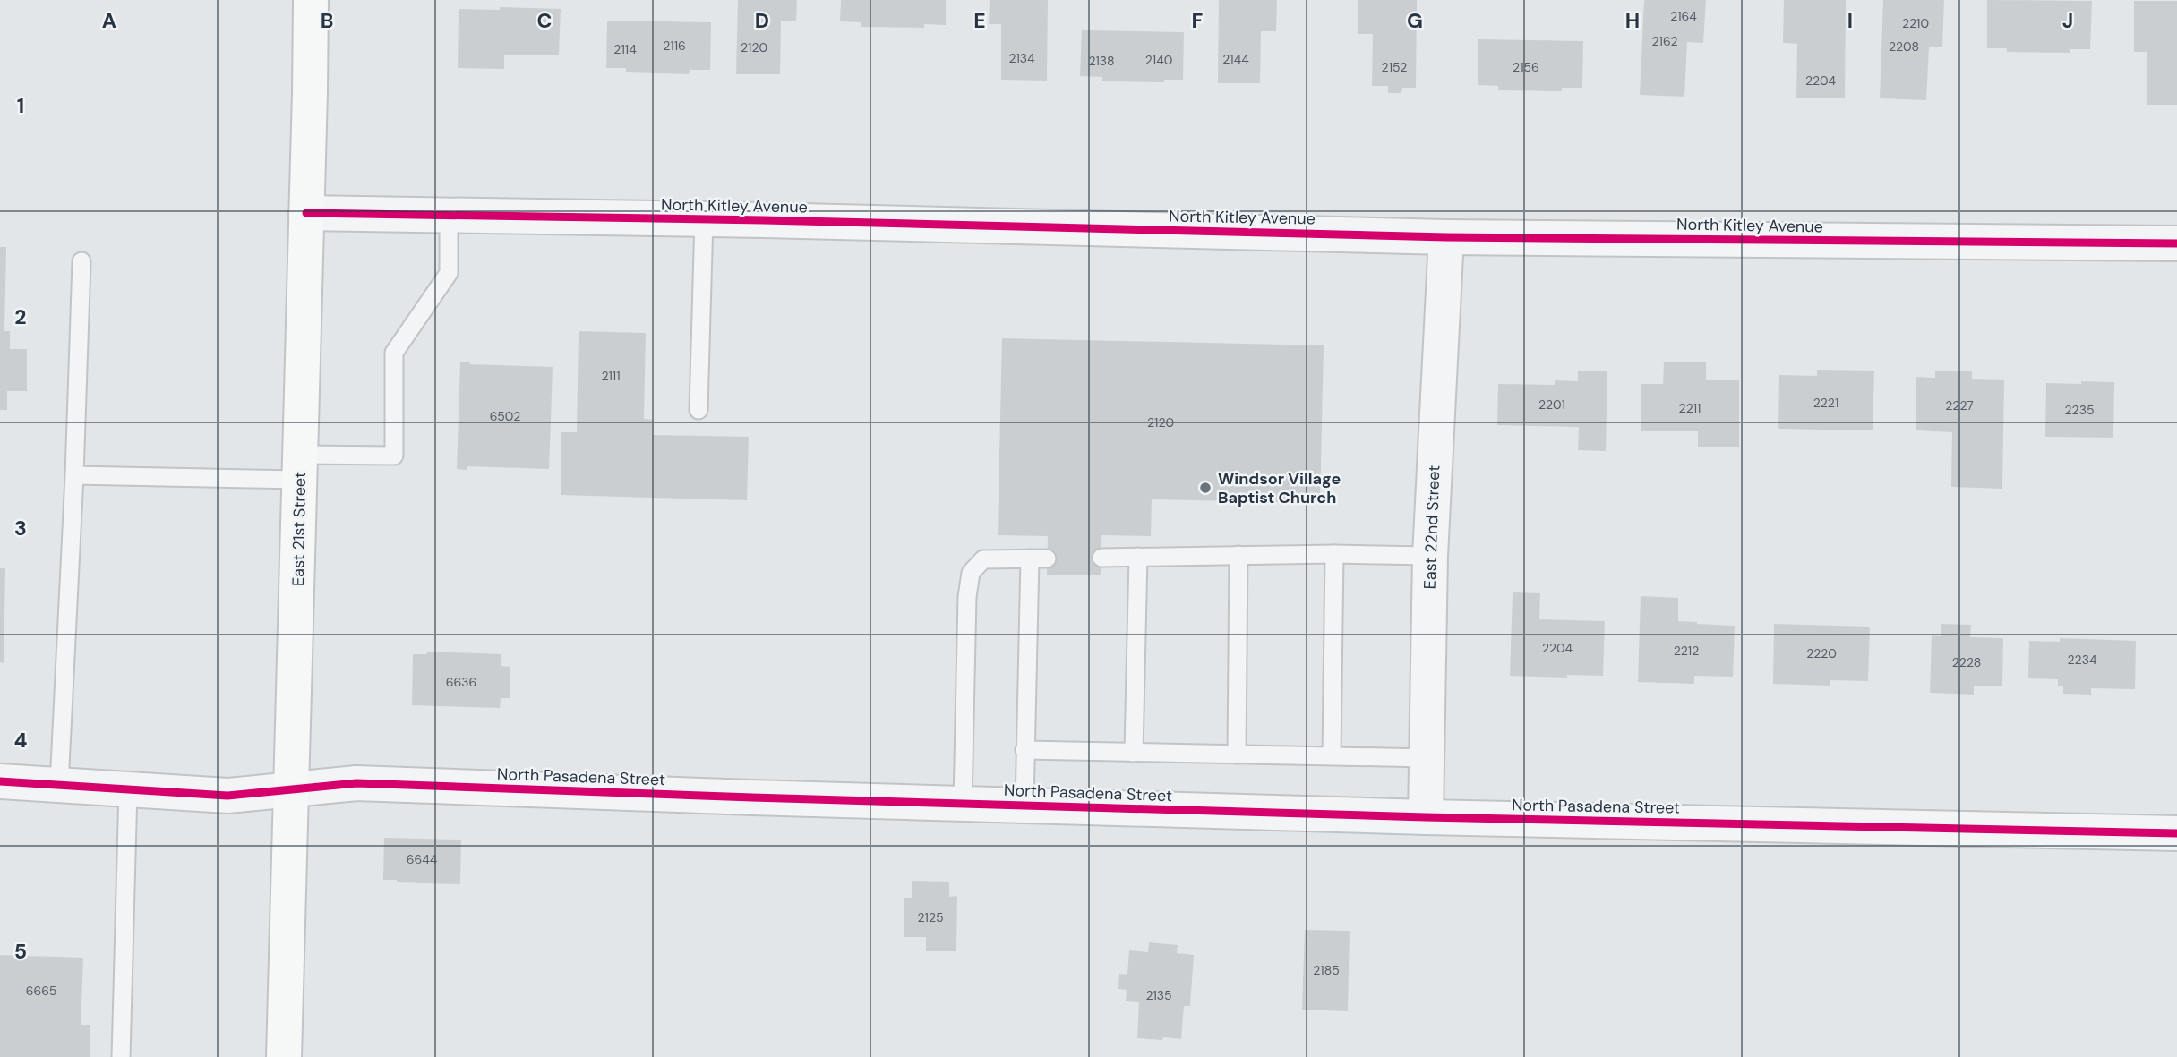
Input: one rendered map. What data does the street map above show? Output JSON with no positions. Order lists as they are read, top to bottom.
{
  "streets": {
    "main road": ["East 21st Street"],
    "street": ["North Kitley Avenue", "East 22nd Street", "North Pasadena Street"]
  },
  "crossings": [
    ["North Kitley Avenue", "East 22nd Street"],
    ["North Kitley Avenue", "East 21st Street"],
    ["East 22nd Street", "North Pasadena Street"],
    ["East 21st Street", "North Pasadena Street"]
  ],
  "places": ["Windsor Village Baptist Church"],
  "house_numbers": [
    "2164",
    "2210",
    "2162",
    "2116",
    "2208",
    "2120",
    "2114",
    "2134",
    "2144",
    "2140",
    "2138",
    "2152",
    "2156",
    "2204",
    "2111",
    "2221",
    "2201",
    "2227",
    "2211",
    "2235",
    "6502",
    "2120",
    "2204",
    "2212",
    "2220",
    "2234",
    "2228",
    "6636",
    "6644",
    "2125",
    "2185",
    "6665",
    "2135"
  ],
  "grid": {
    "columns": [
      "A",
      "B",
      "C",
      "D",
      "E",
      "F",
      "G",
      "H",
      "I",
      "J"
    ],
    "rows": [
      "1",
      "2",
      "3",
      "4",
      "5"
    ]
  }
}
